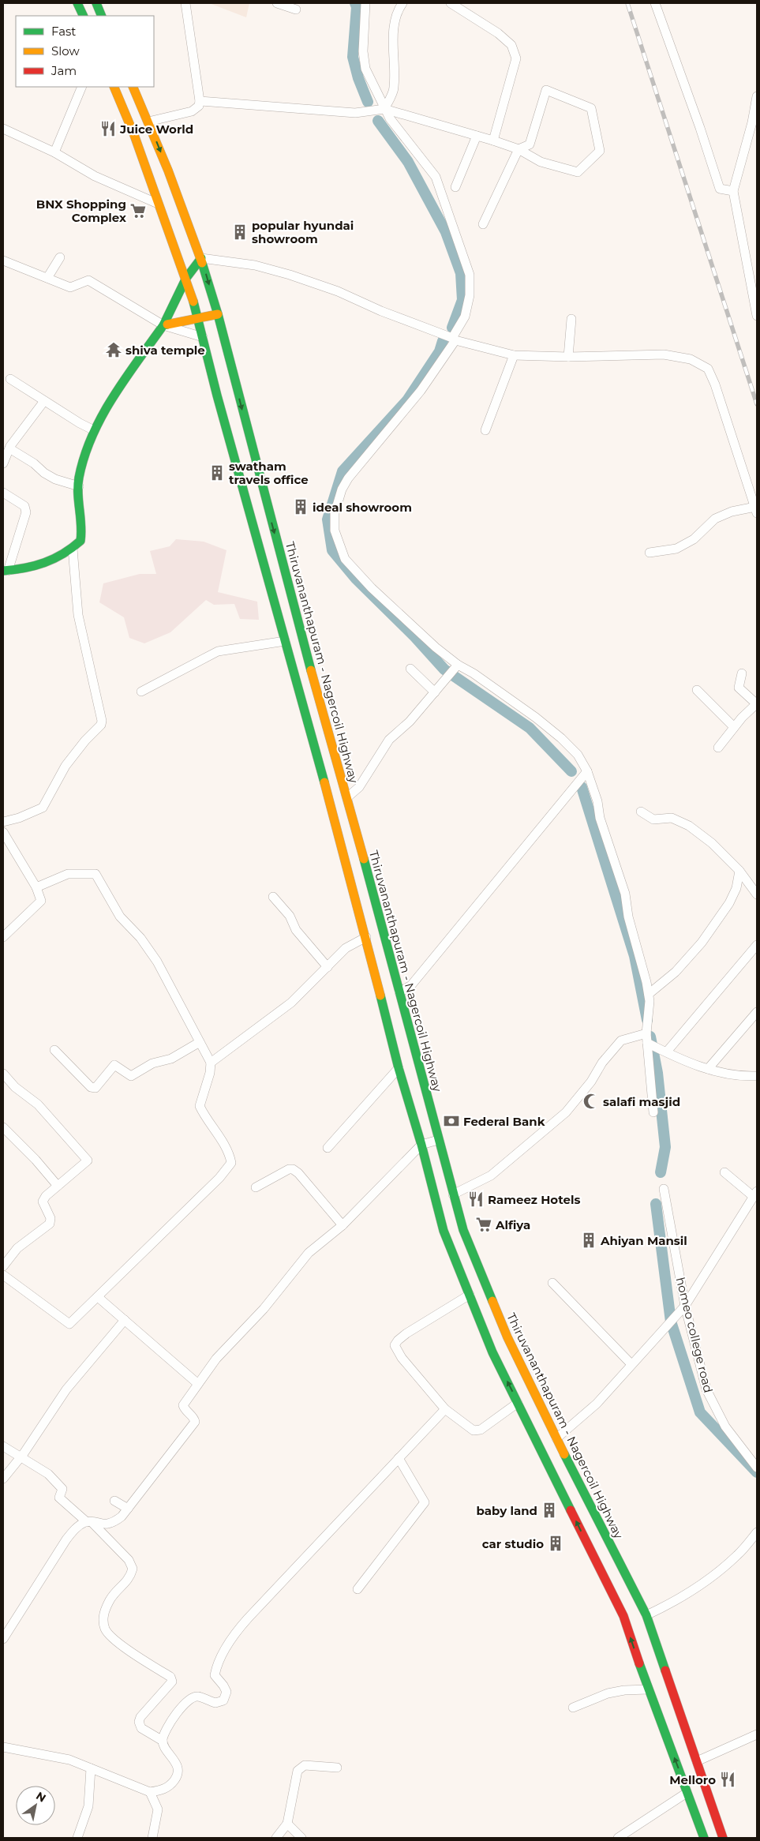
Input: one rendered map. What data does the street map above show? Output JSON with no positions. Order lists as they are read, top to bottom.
{
  "streets": {
    "main road": ["Thiruvananthapuram - Nagercoil Highway"],
    "street": ["homeo college road"]
  },
  "places": {
    "restaurant": ["Juice World", "Rameez Hotels", "Melloro"],
    "supermarket": ["BNX Shopping Complex", "Alfiya"],
    "building": [
      "popular hyundai showroom",
      "swatham travels office",
      "ideal showroom",
      "Ahiyan Mansil",
      "baby land",
      "car studio"
    ],
    "temple": ["shiva temple"],
    "mosque": ["salafi masjid"],
    "bank": ["Federal Bank"]
  },
  "legend": ["Fast", "Slow", "Jam"],
  "north": "top right"
}
